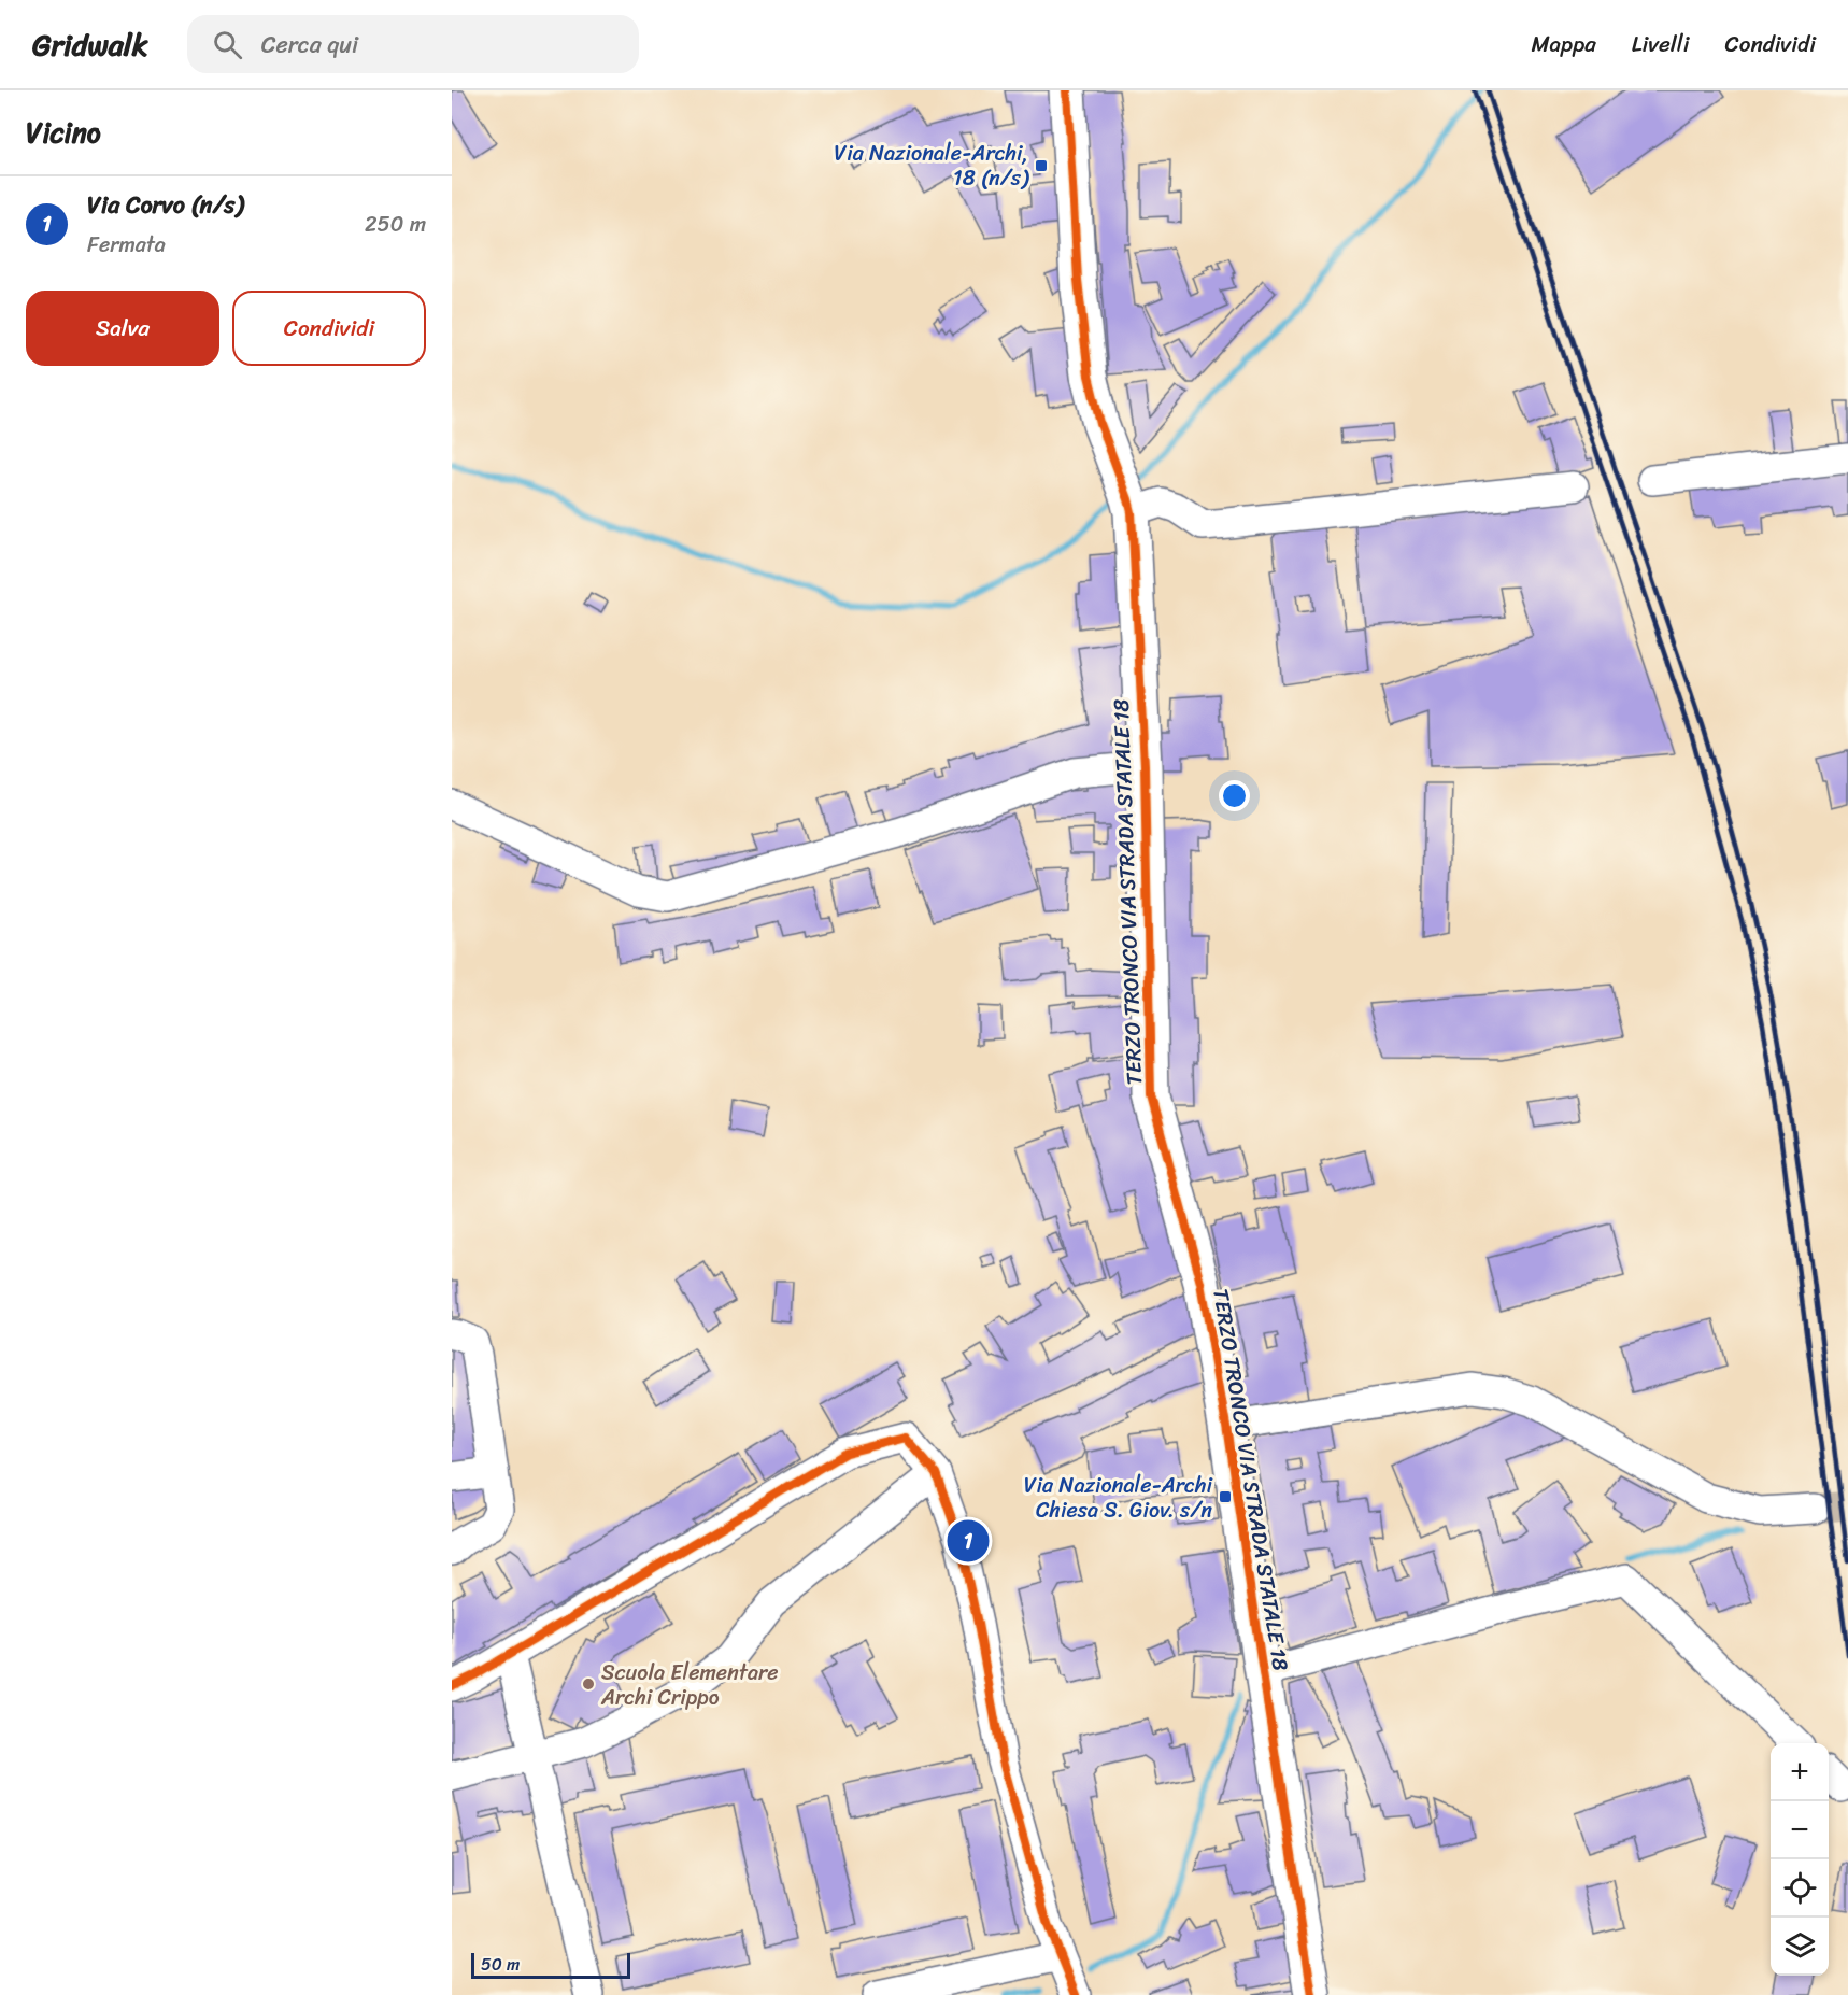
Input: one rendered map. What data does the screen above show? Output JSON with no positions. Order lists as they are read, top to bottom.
{
  "streets": {
    "main road": ["TERZO TRONCO VIA STRADA STATALE 18"]
  },
  "places": {
    "transit": ["Via Nazionale-Archi, 18 (n/s)", "Via Nazionale-Archi Chiesa S. Giov. s/n"],
    "other": ["Scuola Elementare Archi Crippo"]
  },
  "scale_bar": "50 m",
  "page": {
    "header": "Gridwalk",
    "search": "Cerca qui",
    "nav": ["Mappa", "Livelli", "Condividi"],
    "heading": "Vicino",
    "list": [
      {
        "mark": "1",
        "name": "Via Corvo (n/s)",
        "note": "Fermata",
        "value": "250 m"
      }
    ],
    "buttons": ["Salva", "Condividi"],
    "pins": "1",
    "map_buttons": ["+", "−"],
    "scale": "50 m"
  }
}
